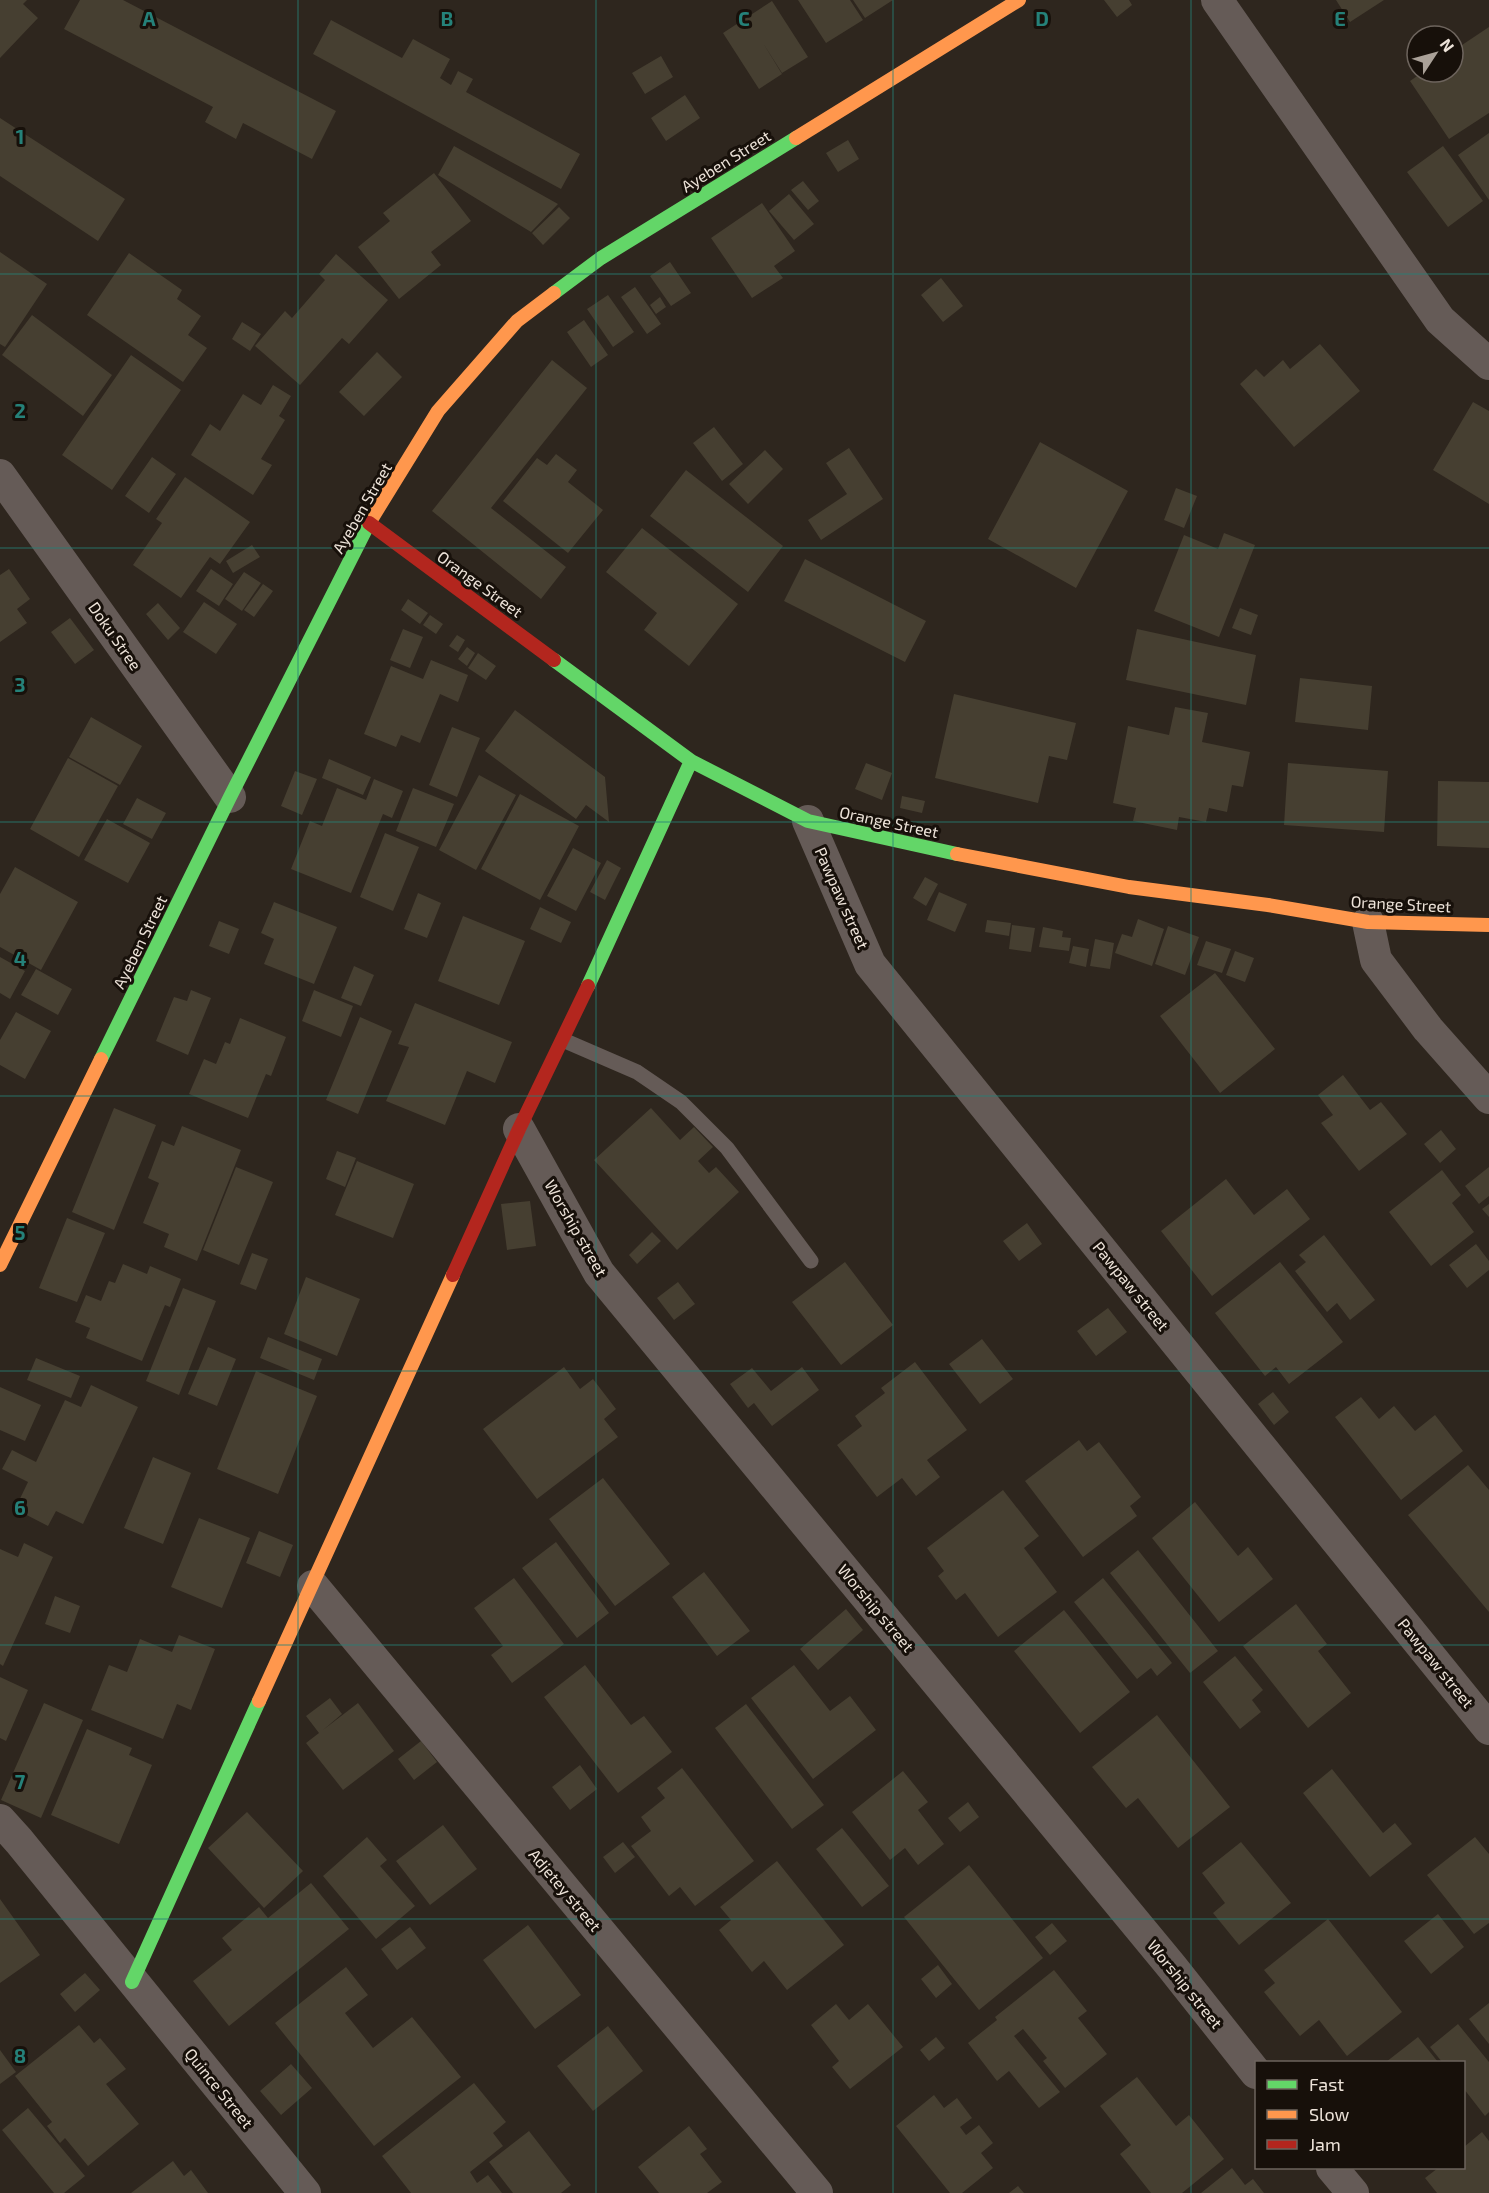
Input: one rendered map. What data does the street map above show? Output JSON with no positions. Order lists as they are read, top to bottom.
{
  "streets": {
    "street": [
      "Ayeben Street",
      "Orange Street",
      "Doku Stree",
      "Pawpaw street",
      "Worship street",
      "Adjetey street",
      "Quince Street"
    ]
  },
  "crossings": [
    ["Ayeben Street", "Orange Street"],
    ["Ayeben Street", "Doku Stree"],
    ["Orange Street", "Pawpaw street"]
  ],
  "legend": ["Fast", "Slow", "Jam"],
  "north": "top right",
  "grid": {
    "columns": [
      "A",
      "B",
      "C",
      "D",
      "E"
    ],
    "rows": [
      "1",
      "2",
      "3",
      "4",
      "5",
      "6",
      "7",
      "8"
    ]
  }
}
